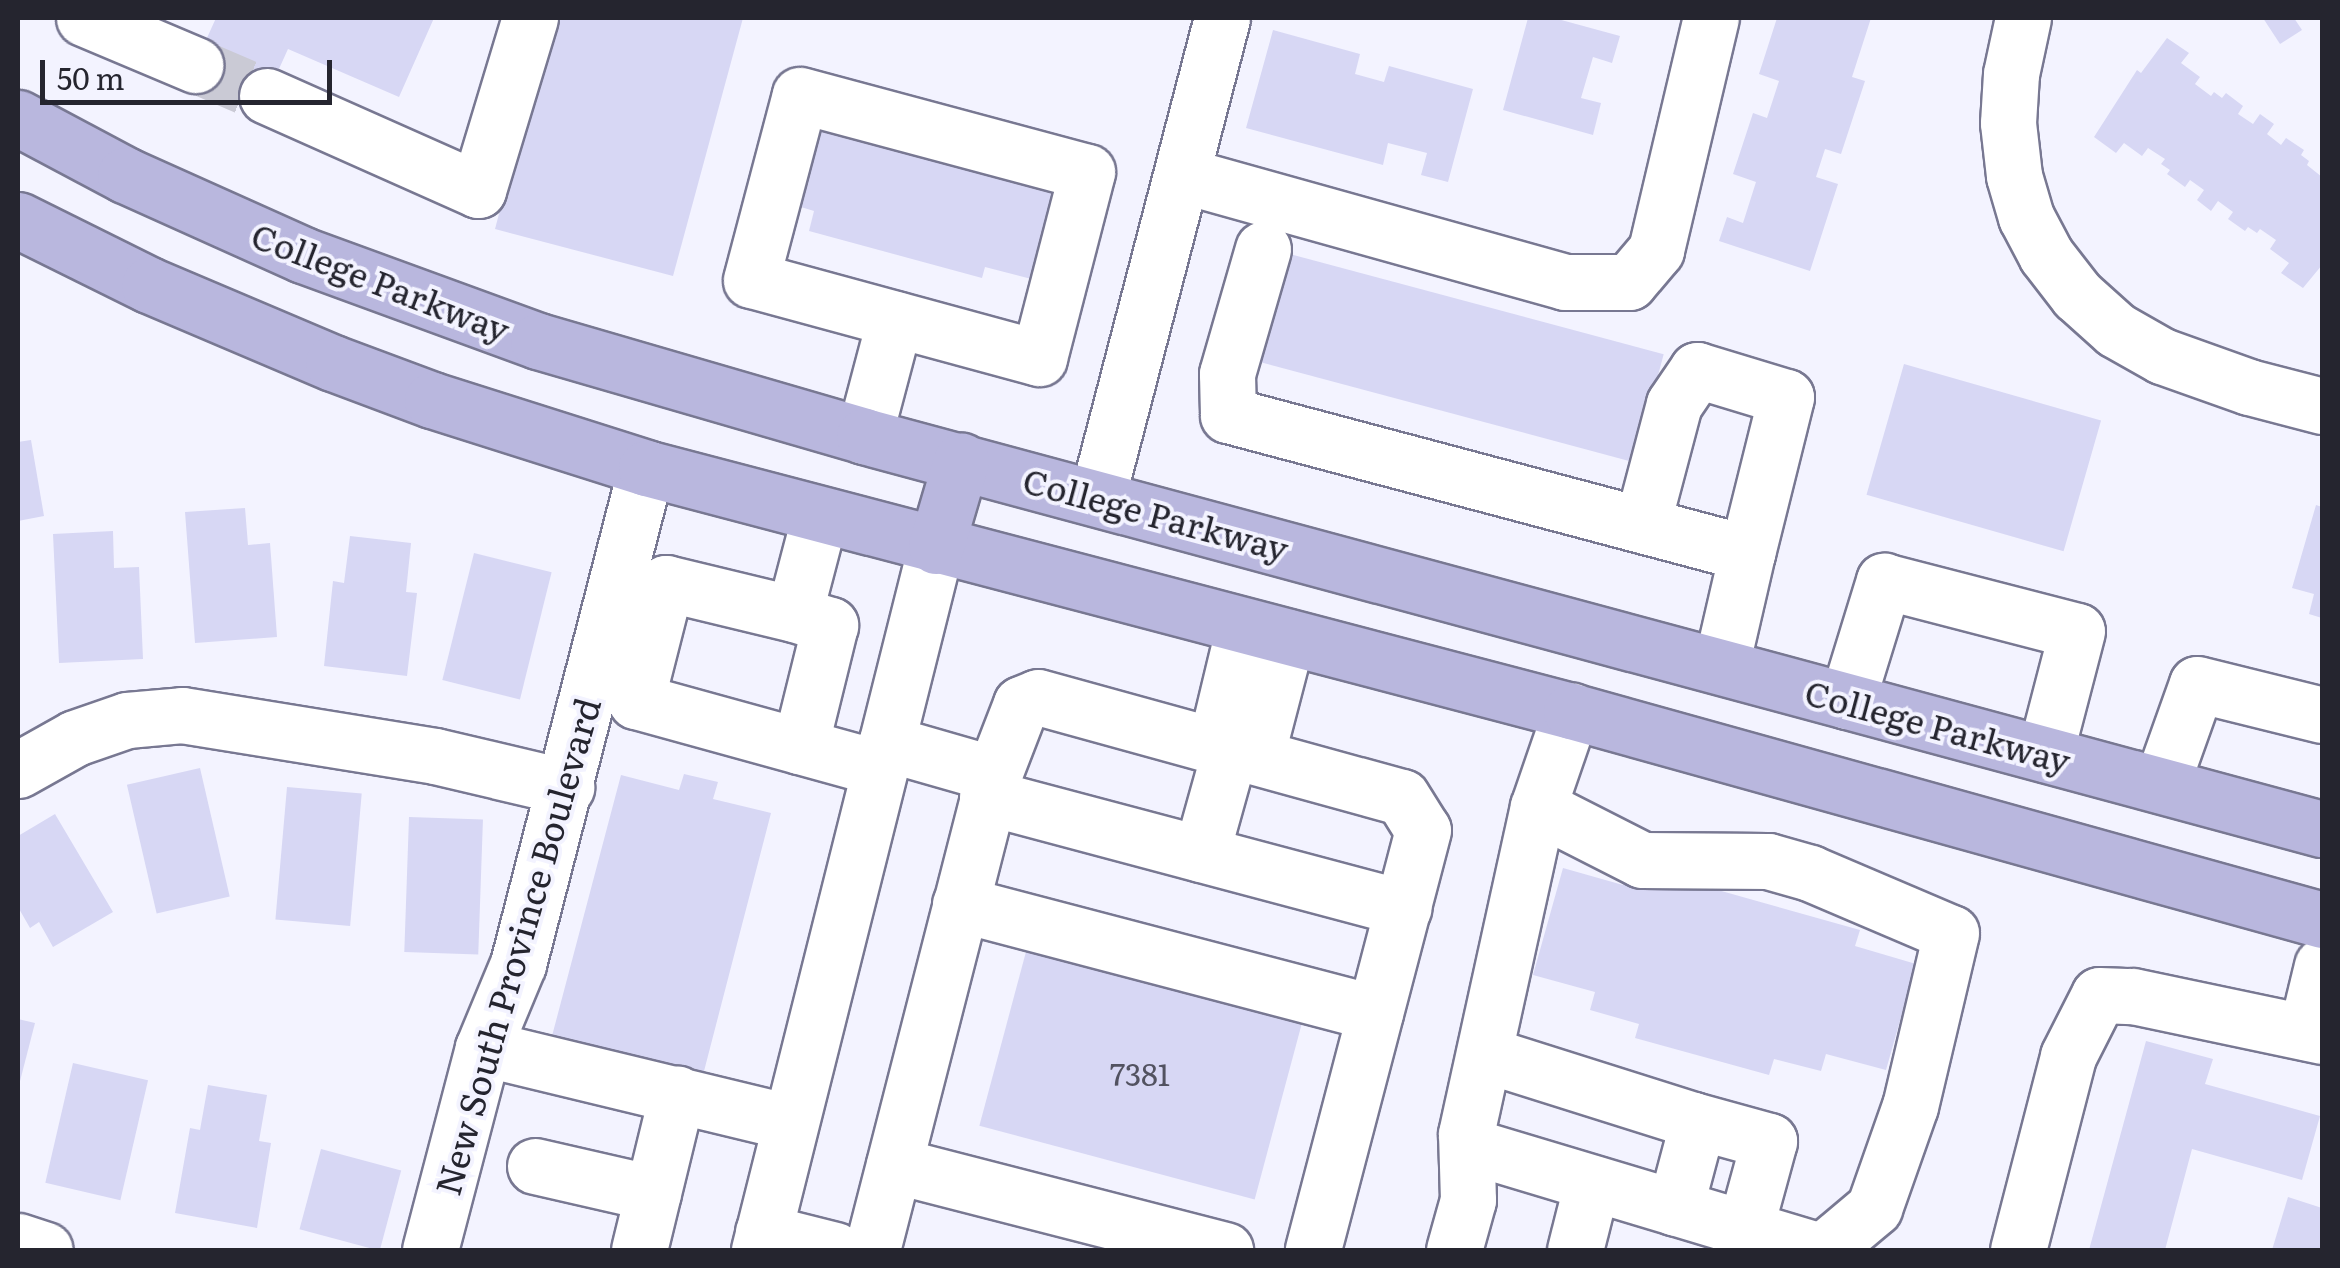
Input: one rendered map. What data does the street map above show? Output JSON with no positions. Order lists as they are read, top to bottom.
{
  "streets": {
    "main road": ["College Parkway"],
    "street": ["New South Province Boulevard"]
  },
  "house_numbers": ["7381"],
  "scale_bar": "50 m"
}
